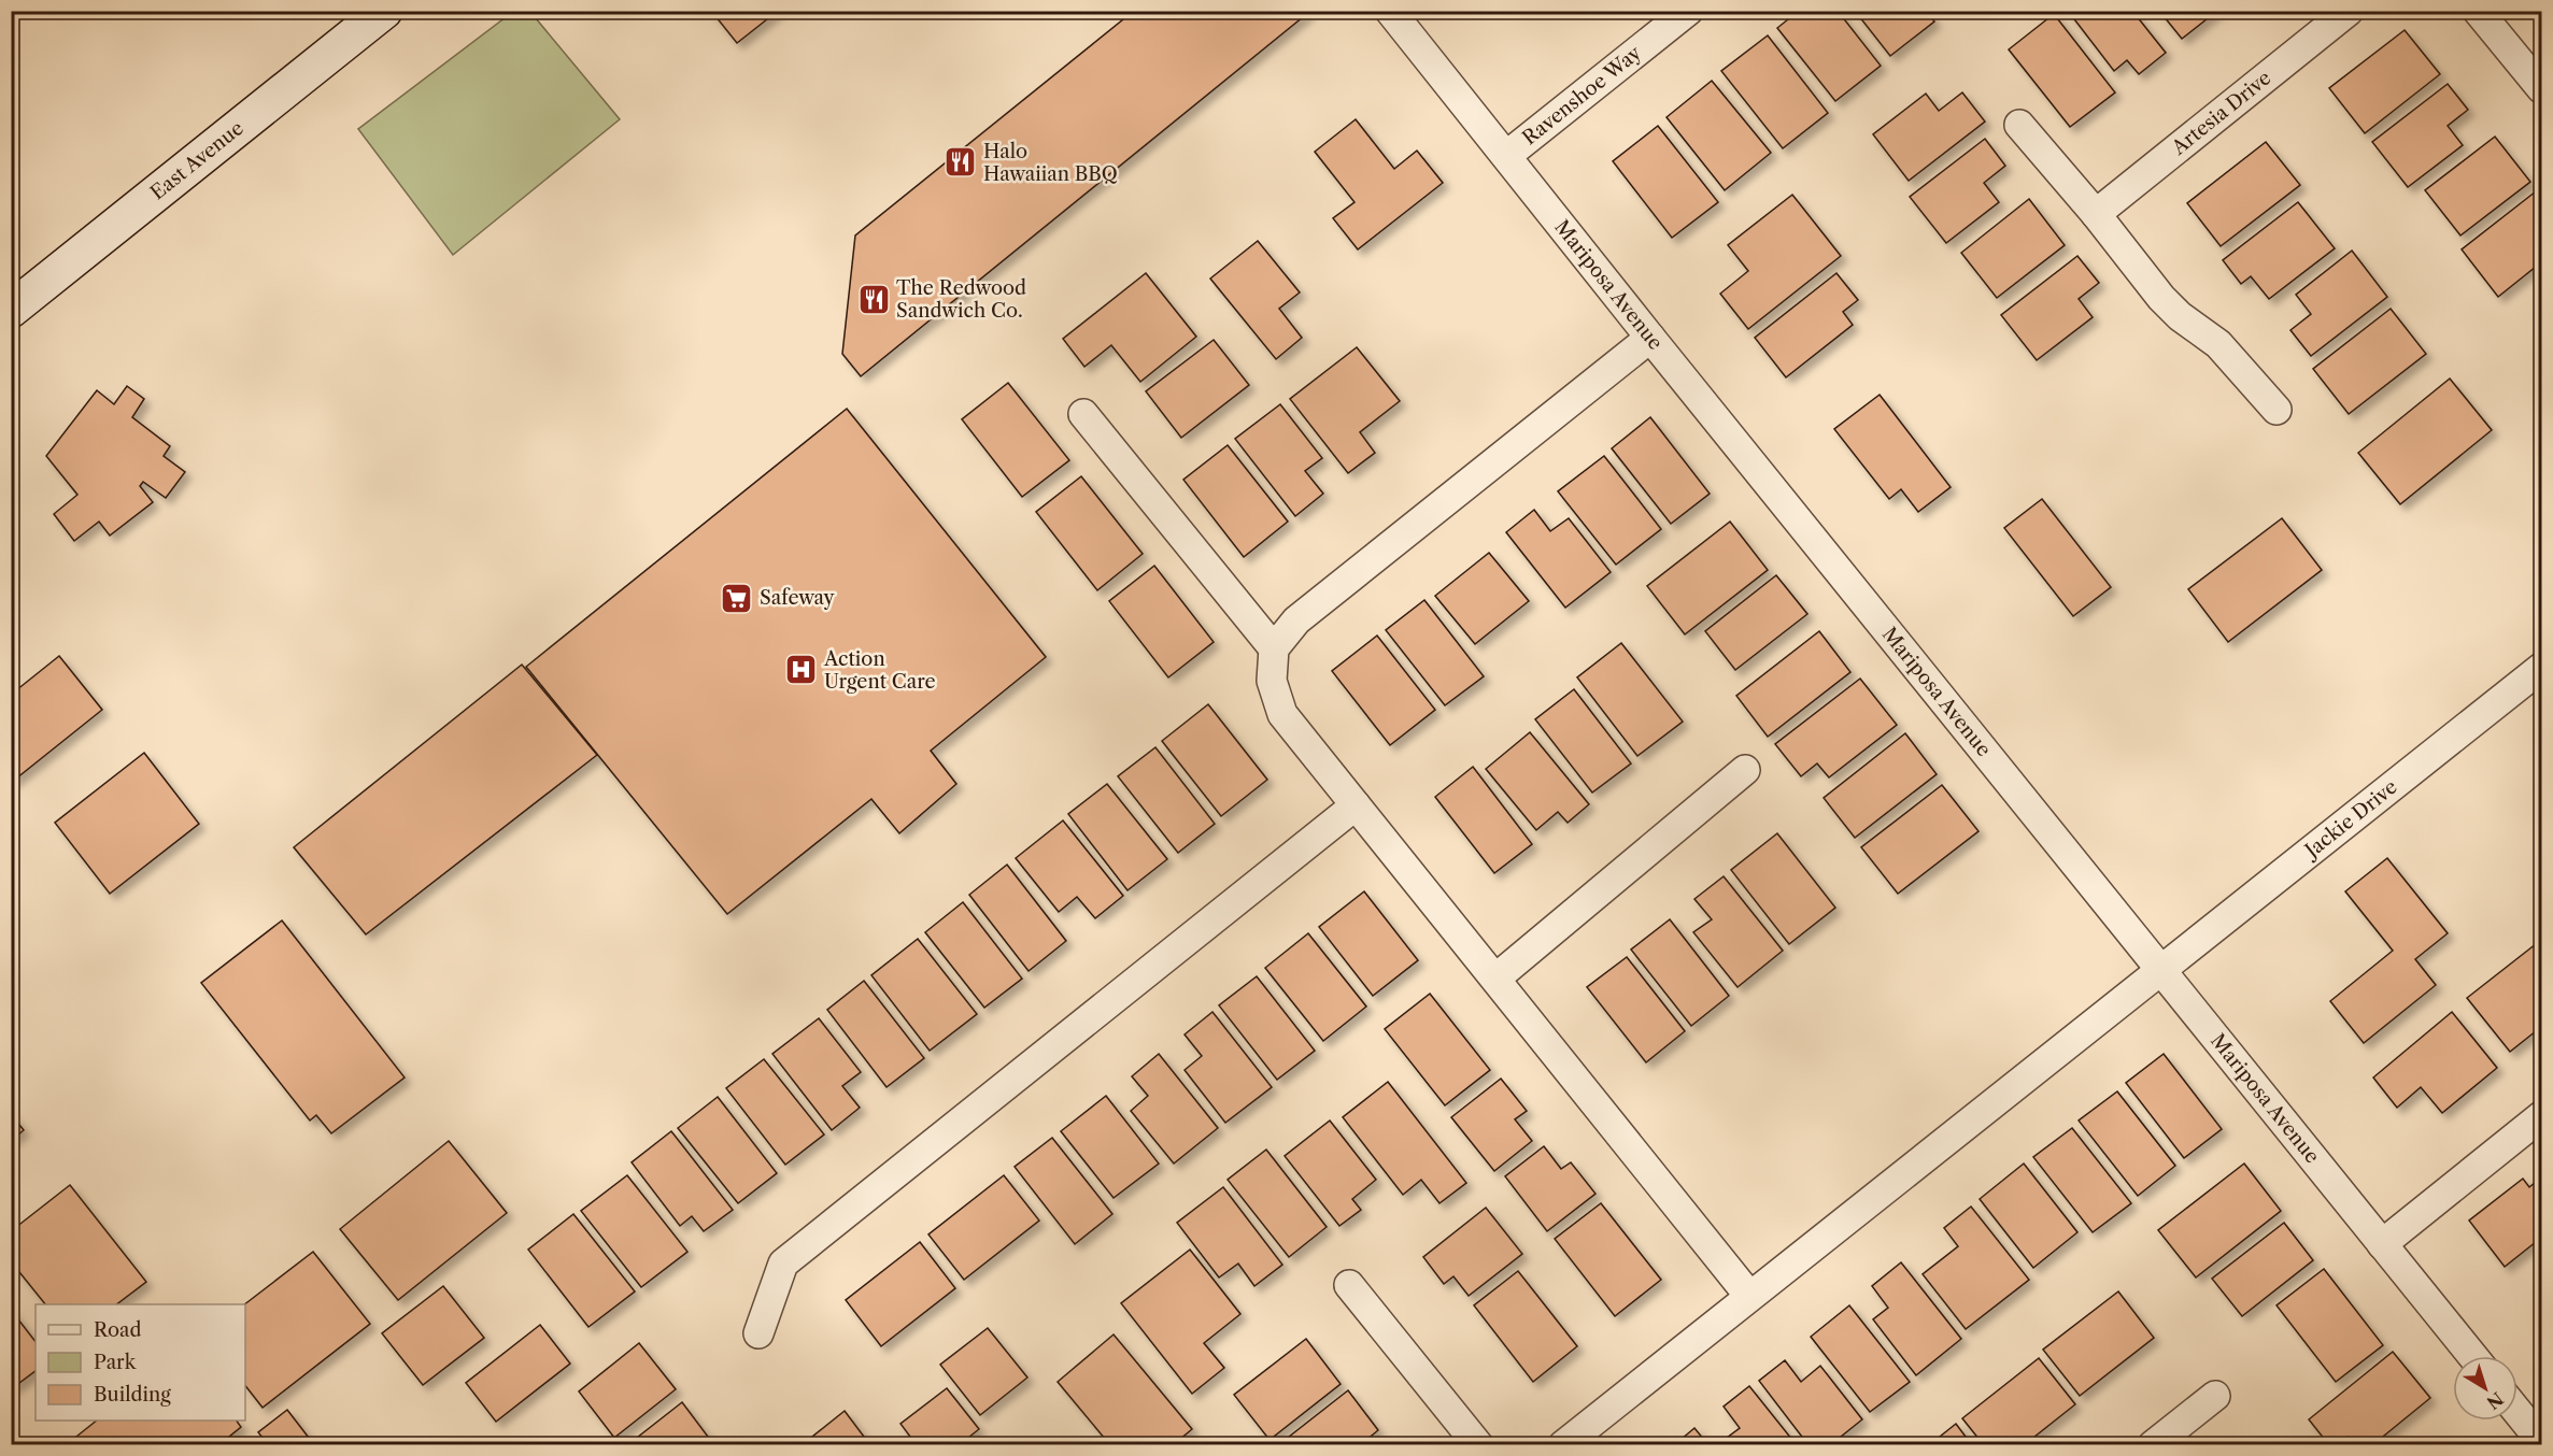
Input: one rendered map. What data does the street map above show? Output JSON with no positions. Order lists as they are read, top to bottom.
{
  "streets": {
    "main road": ["East Avenue"],
    "street": [
      "Ravenshoe Way",
      "Artesia Drive",
      "Mariposa Avenue",
      "Jackie Drive"
    ]
  },
  "crossings": [
    ["Ravenshoe Way", "Mariposa Avenue"],
    ["Mariposa Avenue", "Jackie Drive"]
  ],
  "places": {
    "restaurant": ["Halo Hawaiian BBQ", "The Redwood Sandwich Co."],
    "supermarket": ["Safeway"],
    "hospital": ["Action Urgent Care"]
  },
  "legend": ["Road", "Park", "Building"],
  "north": "bottom right"
}
